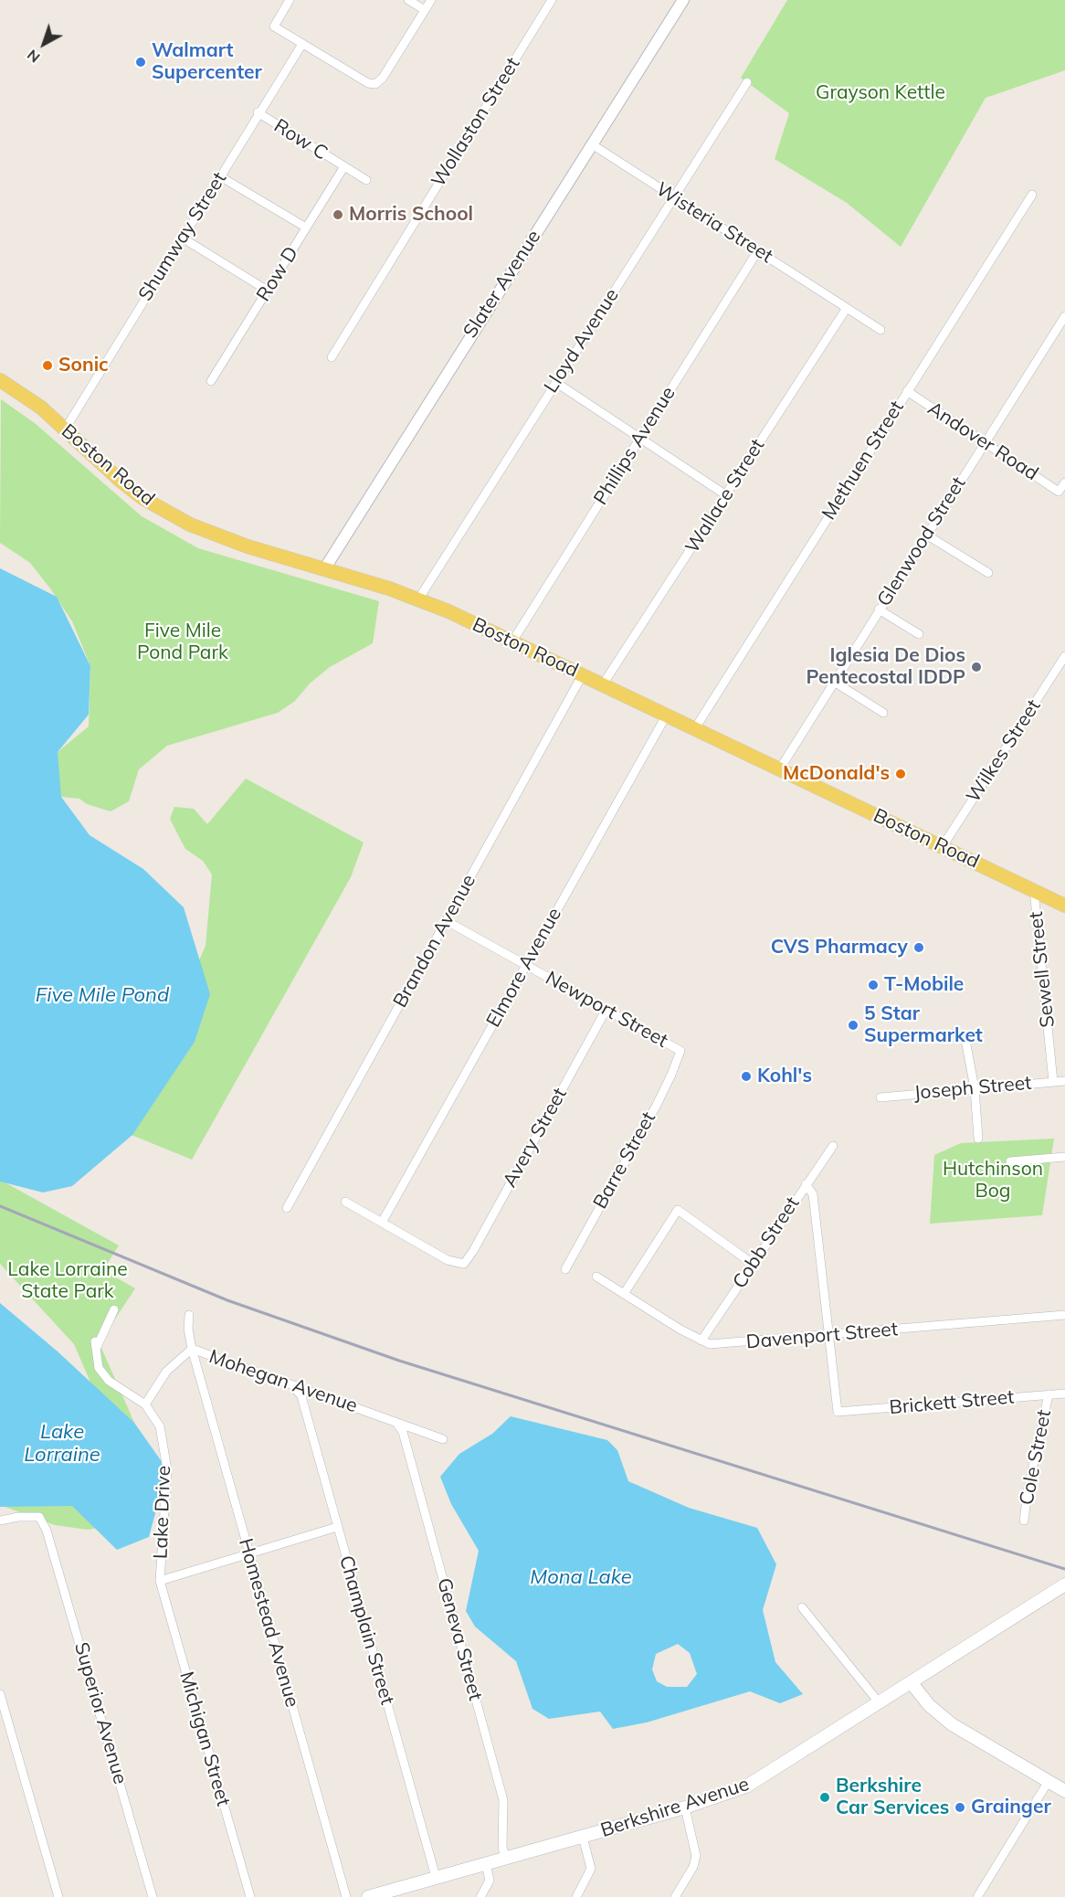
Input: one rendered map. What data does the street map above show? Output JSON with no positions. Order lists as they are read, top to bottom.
{
  "streets": {
    "main road": ["Boston Road", "Berkshire Avenue"],
    "street": [
      "Wollaston Street",
      "Row C",
      "Wisteria Street",
      "Shumway Street",
      "Row D",
      "Slater Avenue",
      "Lloyd Avenue",
      "Andover Road",
      "Phillips Avenue",
      "Methuen Street",
      "Wallace Street",
      "Glenwood Street",
      "Wilkes Street",
      "Brandon Avenue",
      "Elmore Avenue",
      "Sewell Street",
      "Newport Street",
      "Joseph Street",
      "Avery Street",
      "Barre Street",
      "Cobb Street",
      "Davenport Street",
      "Mohegan Avenue",
      "Brickett Street",
      "Cole Street",
      "Lake Drive",
      "Homestead Avenue",
      "Champlain Street",
      "Geneva Street",
      "Superior Avenue",
      "Michigan Street"
    ]
  },
  "crossings": [
    ["Row C", "Shumway Street"],
    ["Row C", "Row D"],
    ["Wisteria Street", "Slater Avenue"],
    ["Wisteria Street", "Lloyd Avenue"],
    ["Wisteria Street", "Phillips Avenue"],
    ["Wisteria Street", "Wallace Street"],
    ["Shumway Street", "Boston Road"],
    ["Slater Avenue", "Boston Road"],
    ["Lloyd Avenue", "Boston Road"],
    ["Andover Road", "Methuen Street"],
    ["Andover Road", "Glenwood Street"],
    ["Phillips Avenue", "Boston Road"],
    ["Methuen Street", "Boston Road"],
    ["Boston Road", "Wallace Street"],
    ["Boston Road", "Glenwood Street"],
    ["Boston Road", "Wilkes Street"],
    ["Boston Road", "Brandon Avenue"],
    ["Boston Road", "Elmore Avenue"],
    ["Boston Road", "Sewell Street"],
    ["Brandon Avenue", "Newport Street"],
    ["Elmore Avenue", "Newport Street"],
    ["Elmore Avenue", "Avery Street"],
    ["Sewell Street", "Joseph Street"],
    ["Newport Street", "Avery Street"],
    ["Newport Street", "Barre Street"],
    ["Cobb Street", "Davenport Street"],
    ["Davenport Street", "Brickett Street"],
    ["Mohegan Avenue", "Lake Drive"],
    ["Mohegan Avenue", "Homestead Avenue"],
    ["Mohegan Avenue", "Champlain Street"],
    ["Mohegan Avenue", "Geneva Street"],
    ["Brickett Street", "Cole Street"],
    ["Lake Drive", "Michigan Street"],
    ["Champlain Street", "Berkshire Avenue"],
    ["Geneva Street", "Berkshire Avenue"]
  ],
  "water": ["Five Mile Pond", "Lake Lorraine", "Mona Lake"],
  "parks": [
    "Grayson Kettle",
    "Five Mile Pond Park",
    "Hutchinson Bog",
    "Lake Lorraine State Park"
  ],
  "places": [
    "Walmart Supercenter",
    "Morris School",
    "Sonic",
    "Iglesia De Dios Pentecostal IDDP",
    "McDonald's",
    "CVS Pharmacy",
    "T-Mobile",
    "5 Star Supermarket",
    "Kohl's",
    "Berkshire Car Services",
    "Grainger"
  ],
  "north": "bottom left"
}
